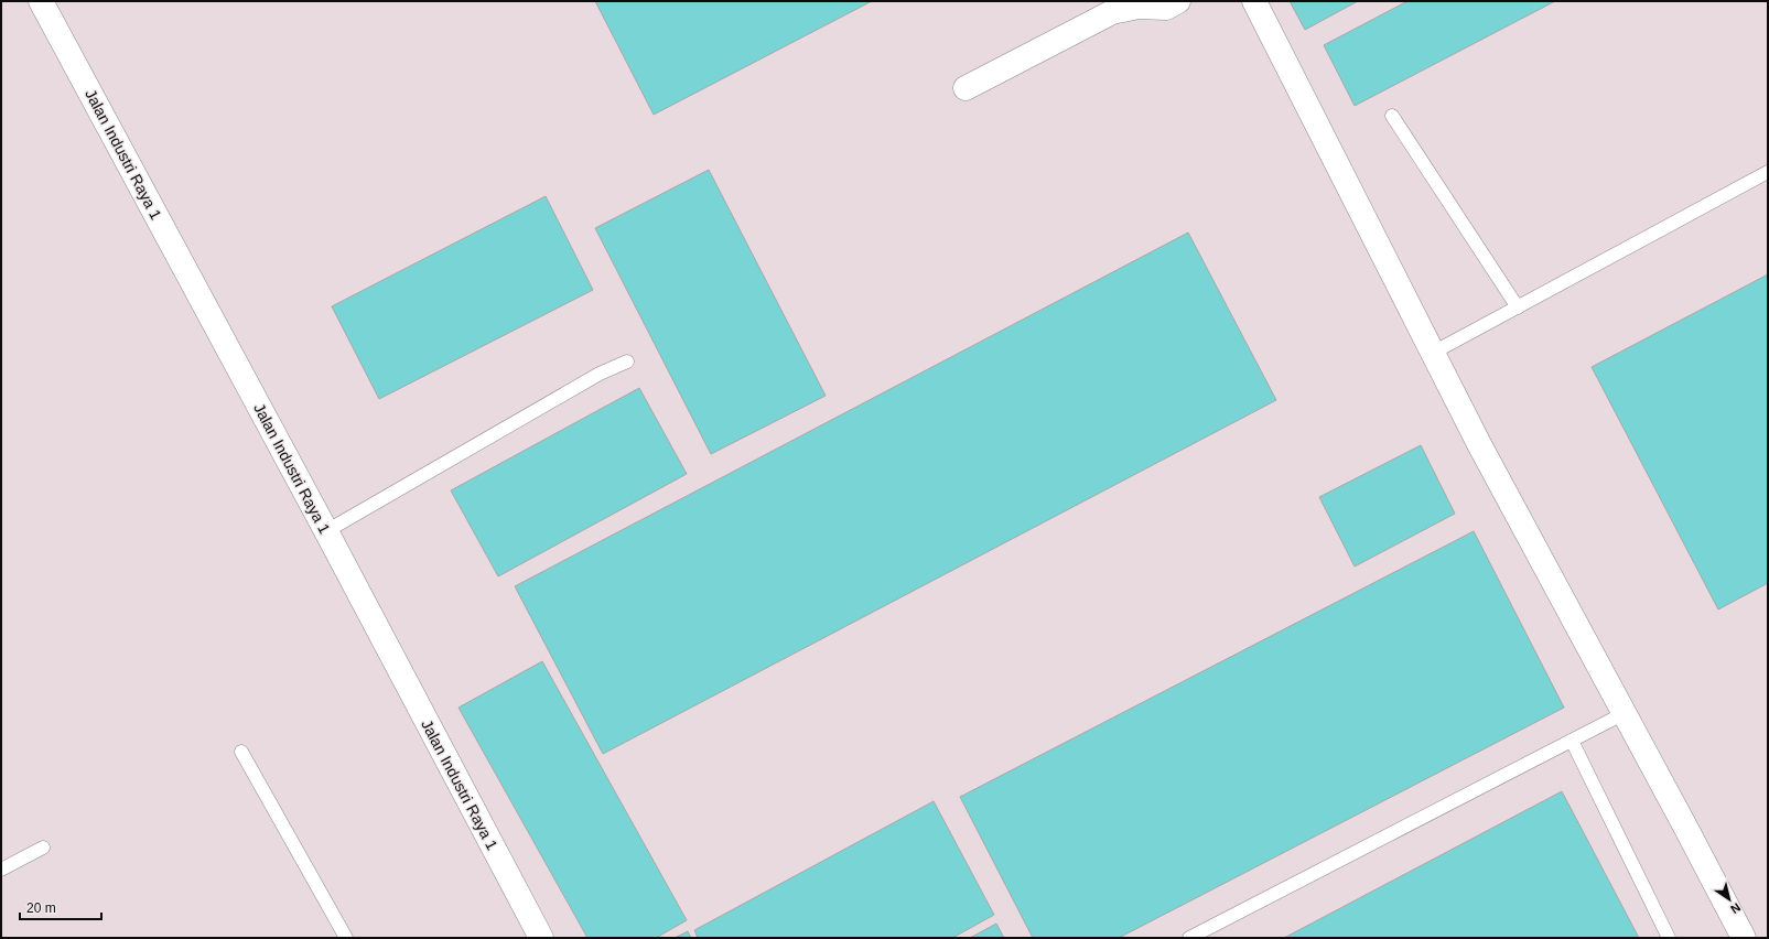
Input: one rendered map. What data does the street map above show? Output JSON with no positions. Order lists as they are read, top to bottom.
{
  "streets": {
    "street": ["Jalan Industri Raya 1"]
  },
  "scale_bar": "20 m",
  "north": "bottom right"
}
